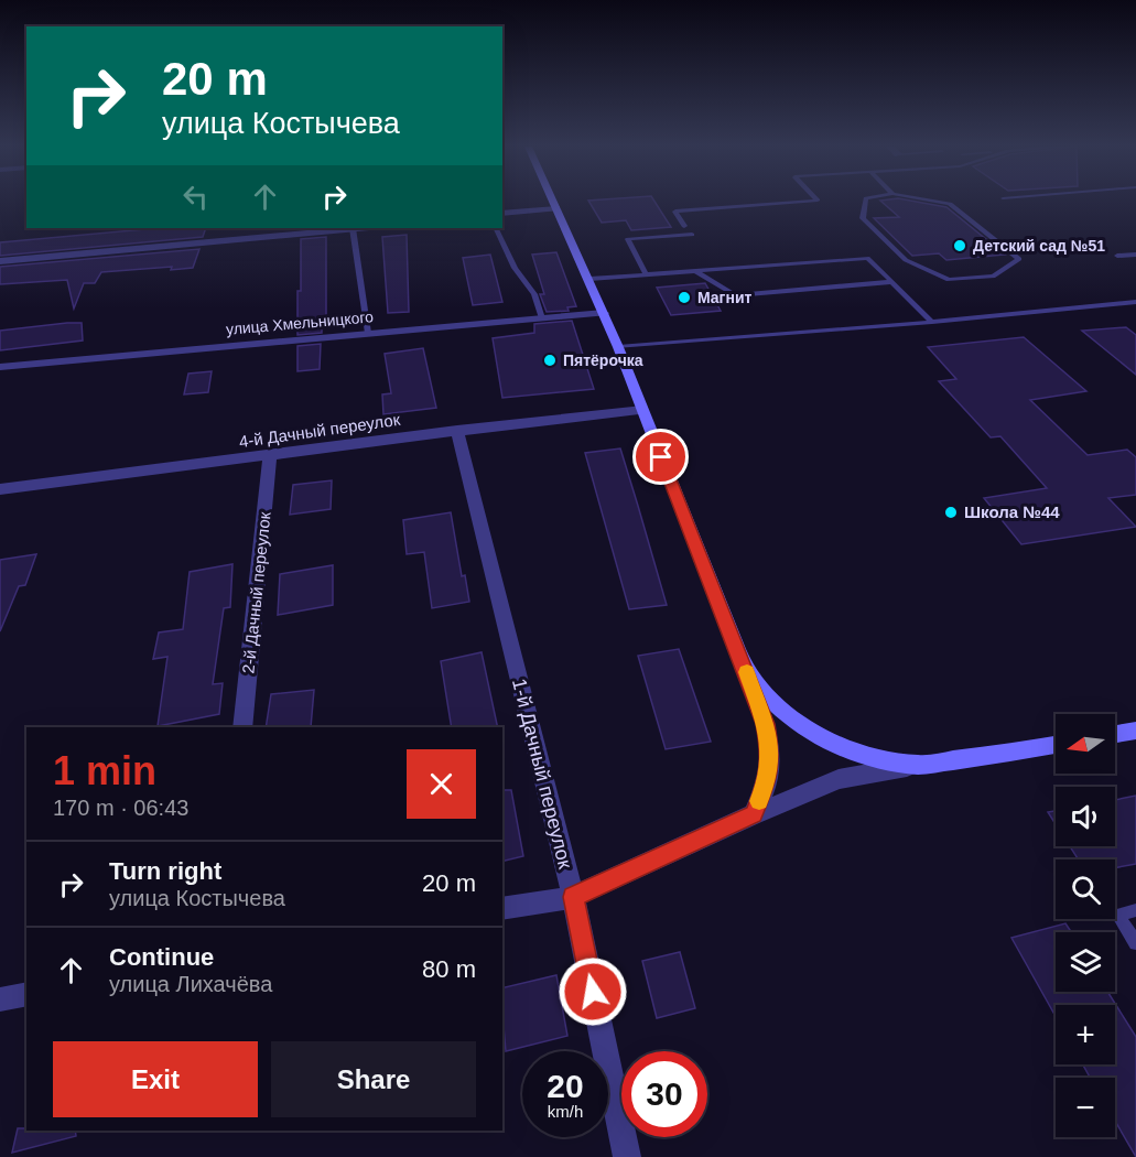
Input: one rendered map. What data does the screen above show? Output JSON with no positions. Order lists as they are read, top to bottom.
{
  "streets": {
    "street": [
      "улица Хмельницкого",
      "4-й Дачный переулок",
      "2-й Дачный переулок",
      "1-й Дачный переулок"
    ]
  },
  "crossings": [
    ["4-й Дачный переулок", "2-й Дачный переулок"],
    ["4-й Дачный переулок", "1-й Дачный переулок"]
  ],
  "places": [
    "Детский сад №51",
    "Магнит",
    "Пятёрочка",
    "Школа №44"
  ],
  "north": "left",
  "page": {
    "turn": ["20 m", "улица Костычева"],
    "map_buttons": ["+", "−"],
    "heading": ["1 min", "170 m · 06:43"],
    "list": [
      {
        "name": "Turn right",
        "note": "улица Костычева",
        "value": "20 m"
      },
      {
        "name": "Continue",
        "note": "улица Лихачёва",
        "value": "80 m"
      }
    ],
    "buttons": ["Exit", "Share"],
    "speed": "20 km/h",
    "limit": "30"
  }
}
